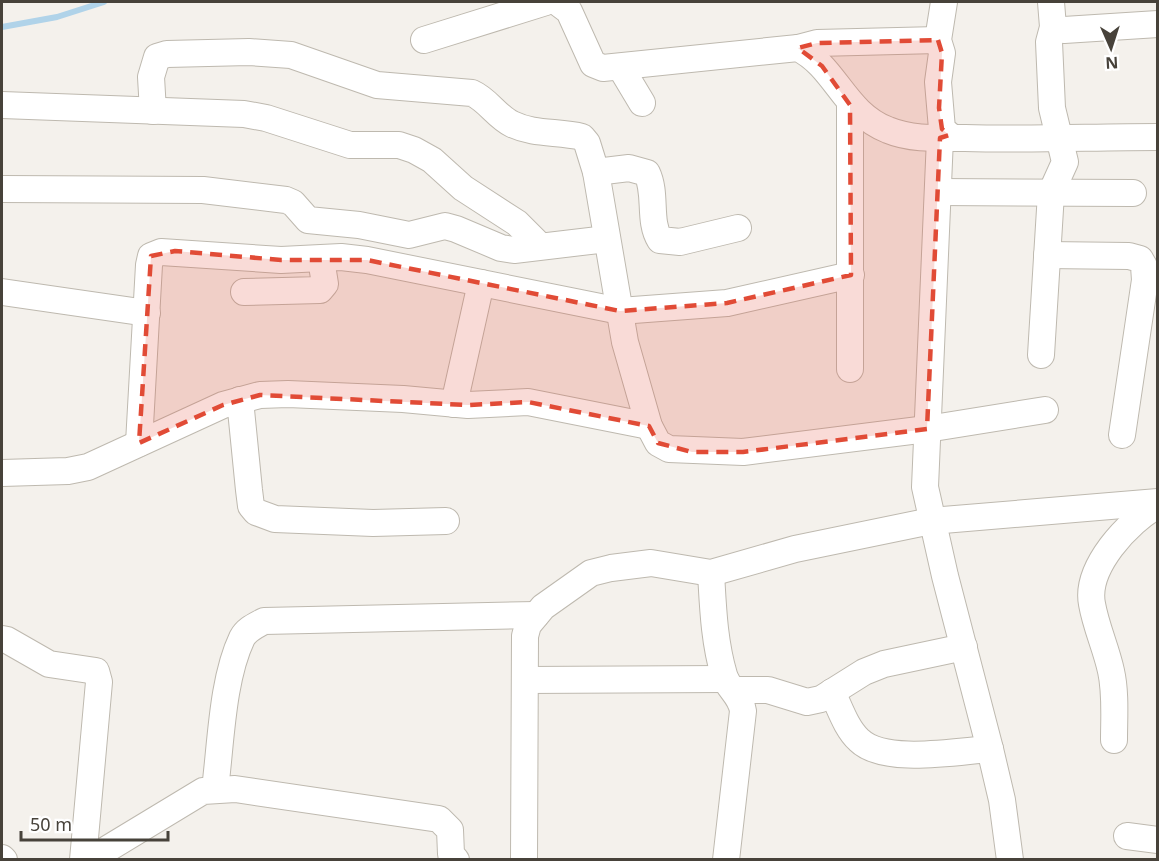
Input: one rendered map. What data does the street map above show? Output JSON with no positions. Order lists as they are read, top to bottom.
{
  "scale_bar": "50 m",
  "north": "bottom"
}
